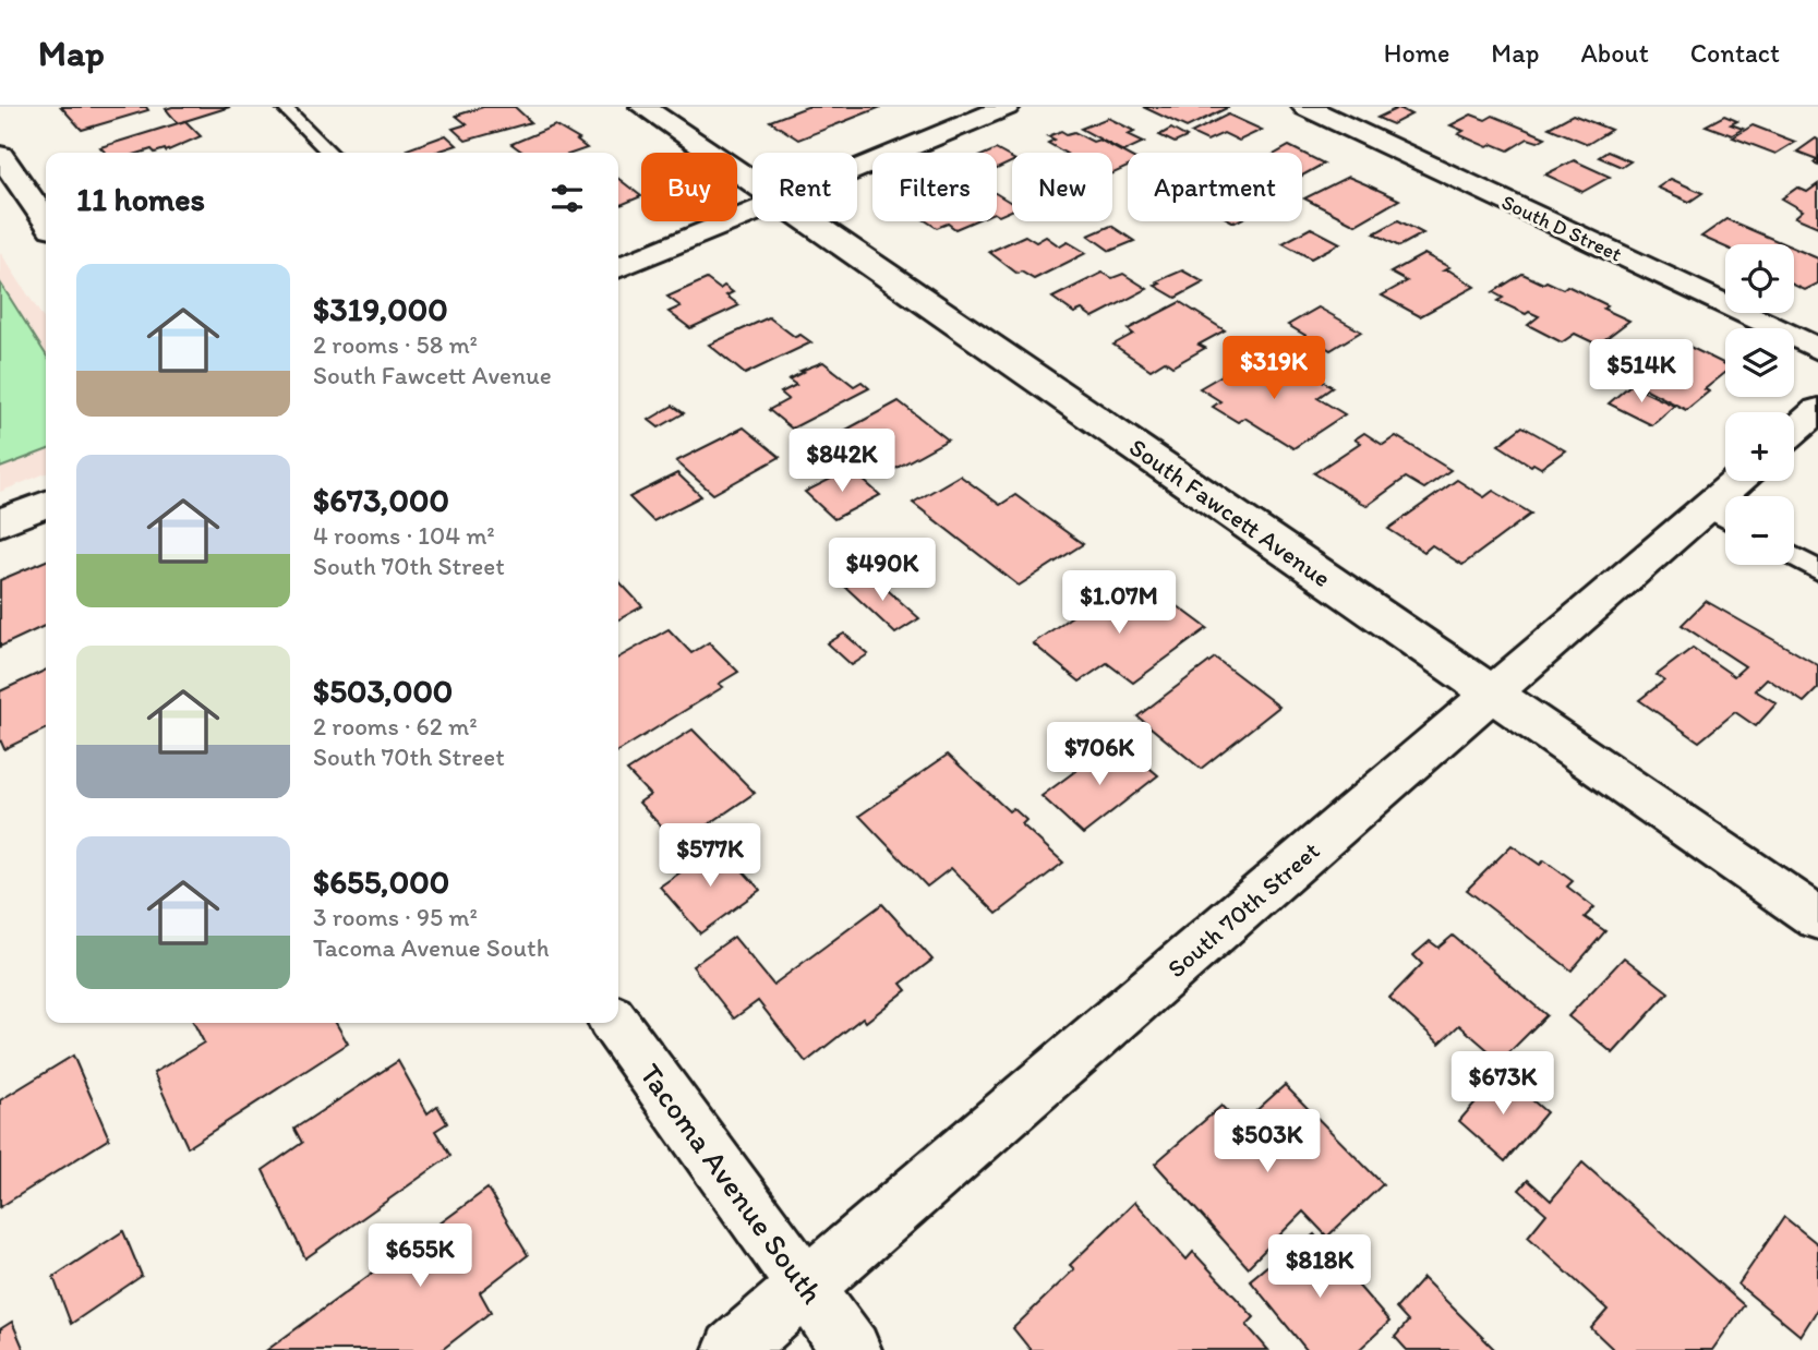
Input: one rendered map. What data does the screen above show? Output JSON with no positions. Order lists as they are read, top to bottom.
{
  "streets": {
    "street": [
      "South D Street",
      "South Fawcett Avenue",
      "South 70th Street",
      "Tacoma Avenue South"
    ]
  },
  "crossings": [
    ["South Fawcett Avenue", "South 70th Street"],
    ["South 70th Street", "Tacoma Avenue South"]
  ],
  "page": {
    "header": "Map",
    "nav": [
      "Home",
      "Map",
      "About",
      "Contact"
    ],
    "chip": [
      "Buy",
      "Rent",
      "Filters",
      "New",
      "Apartment"
    ],
    "heading": "11 homes",
    "map_buttons": ["+", "−"],
    "list": [
      {
        "name": "$319,000",
        "note": "2 rooms · 58 m² · South Fawcett Avenue"
      },
      {
        "name": "$673,000",
        "note": "4 rooms · 104 m² · South 70th Street"
      },
      {
        "name": "$503,000",
        "note": "2 rooms · 62 m² · South 70th Street"
      },
      {
        "name": "$655,000",
        "note": "3 rooms · 95 m² · Tacoma Avenue South"
      }
    ],
    "price": [
      "$319K",
      "$514K",
      "$842K",
      "$490K",
      "$1.07M",
      "$706K",
      "$577K",
      "$673K",
      "$503K",
      "$655K",
      "$818K"
    ]
  }
}
